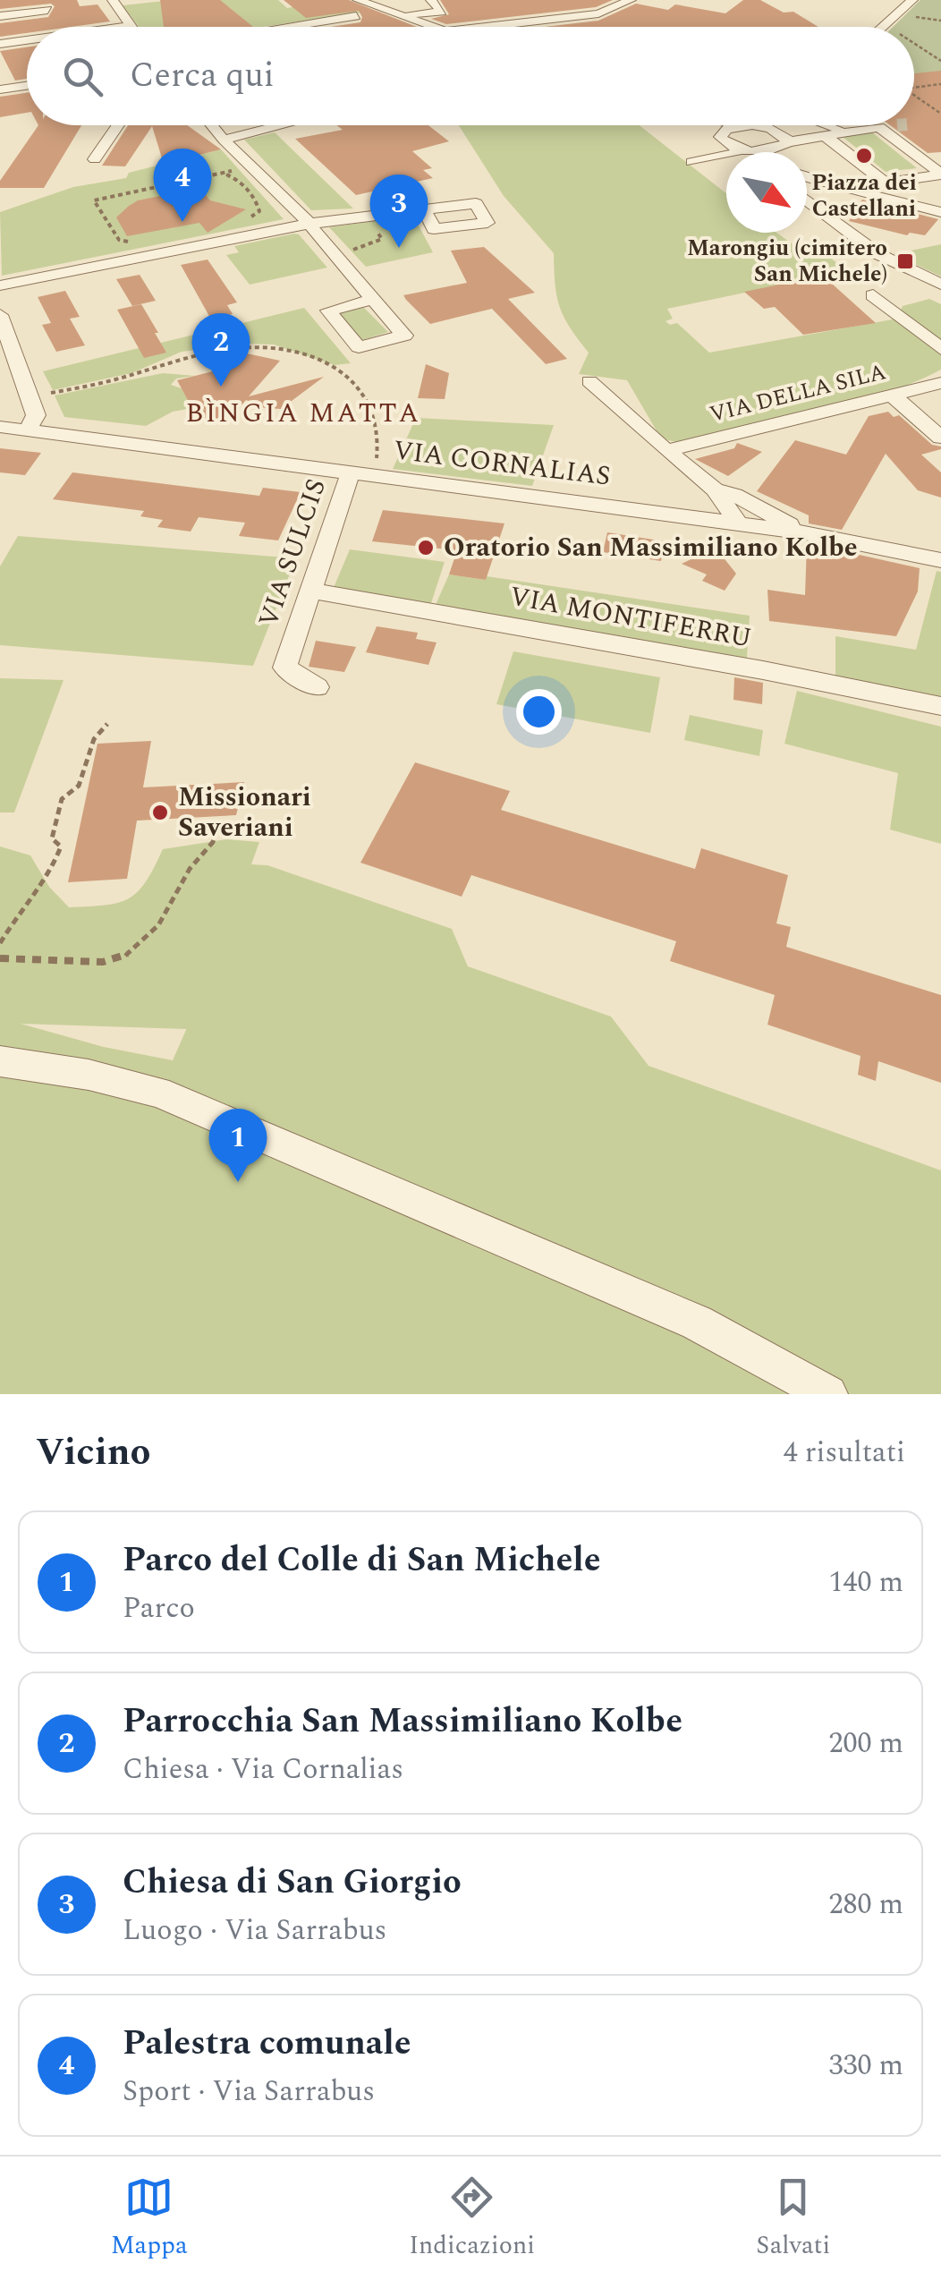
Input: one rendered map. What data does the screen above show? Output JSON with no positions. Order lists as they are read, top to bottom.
{
  "streets": {
    "street": [
      "VIA DELLA SILA",
      "VIA CORNALIAS",
      "VIA SULCIS",
      "VIA MONTIFERRU"
    ]
  },
  "crossings": [
    ["VIA CORNALIAS", "VIA SULCIS"],
    ["VIA SULCIS", "VIA MONTIFERRU"]
  ],
  "districts": ["BÌNGIA MATTA"],
  "places": {
    "other": ["Piazza dei Castellani", "Oratorio San Massimiliano Kolbe", "Missionari Saveriani"],
    "transit": ["Marongiu (cimitero San Michele)"]
  },
  "north": "bottom right",
  "page": {
    "search": "Cerca qui",
    "pins": [
      "4",
      "3",
      "2",
      "1"
    ],
    "heading": ["Vicino", "4 risultati"],
    "list": [
      {
        "mark": "1",
        "name": "Parco del Colle di San Michele",
        "note": "Parco",
        "value": "140 m"
      },
      {
        "mark": "2",
        "name": "Parrocchia San Massimiliano Kolbe",
        "note": "Chiesa · Via Cornalias",
        "value": "200 m"
      },
      {
        "mark": "3",
        "name": "Chiesa di San Giorgio",
        "note": "Luogo · Via Sarrabus",
        "value": "280 m"
      },
      {
        "mark": "4",
        "name": "Palestra comunale",
        "note": "Sport · Via Sarrabus",
        "value": "330 m"
      }
    ],
    "nav": ["Mappa", "Indicazioni", "Salvati"]
  }
}
